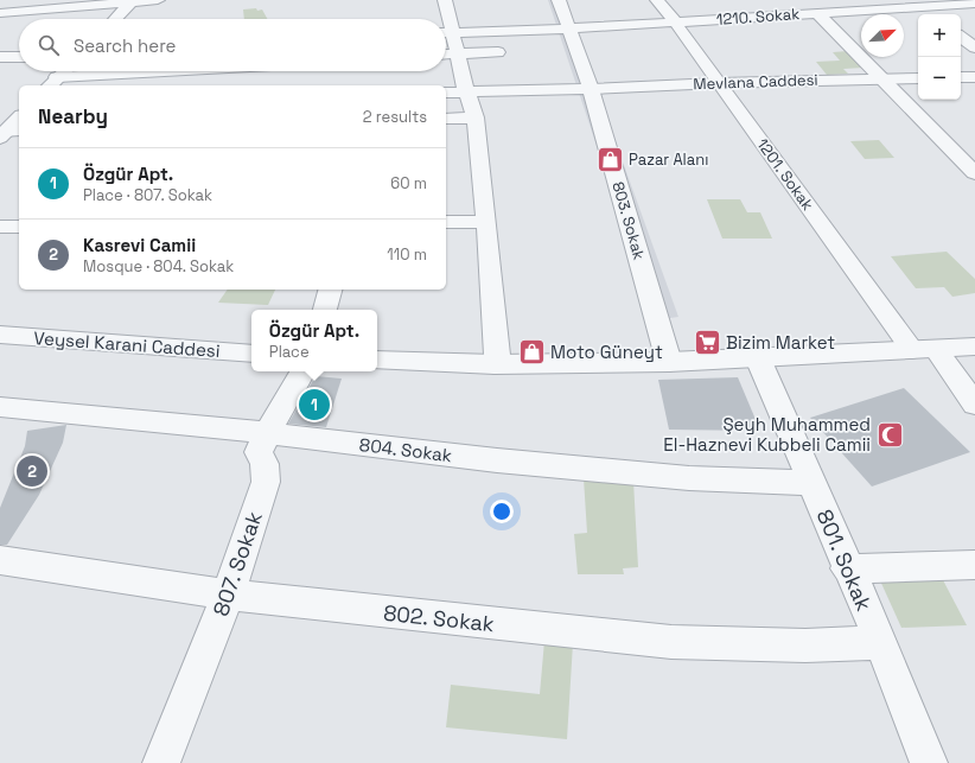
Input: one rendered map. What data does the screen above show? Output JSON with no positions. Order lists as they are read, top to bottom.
{
  "streets": {
    "street": [
      "1210. Sokak",
      "Mevlana Caddesi",
      "1201. Sokak",
      "803. Sokak",
      "Veysel Karani Caddesi",
      "804. Sokak",
      "801. Sokak",
      "807. Sokak",
      "802. Sokak"
    ]
  },
  "crossings": [
    ["1210. Sokak", "1201. Sokak"],
    ["1210. Sokak", "803. Sokak"],
    ["Mevlana Caddesi", "1201. Sokak"],
    ["Mevlana Caddesi", "803. Sokak"],
    ["804. Sokak", "801. Sokak"],
    ["804. Sokak", "807. Sokak"],
    ["801. Sokak", "802. Sokak"],
    ["807. Sokak", "802. Sokak"]
  ],
  "places": {
    "shop": ["Pazar Alanı", "Moto Güneyt"],
    "supermarket": ["Bizim Market"],
    "mosque": ["Şeyh Muhammed El-Haznevi Kubbeli Camii"]
  },
  "north": "top right",
  "page": {
    "map_buttons": ["+", "−"],
    "search": "Search here",
    "heading": ["Nearby", "2 results"],
    "list": [
      {
        "mark": "1",
        "name": "Özgür Apt.",
        "note": "Place · 807. Sokak",
        "value": "60 m"
      },
      {
        "mark": "2",
        "name": "Kasrevi Camii",
        "note": "Mosque · 804. Sokak",
        "value": "110 m"
      }
    ],
    "popup": ["Özgür Apt.", "Place"],
    "pins": ["1", "2"]
  }
}
